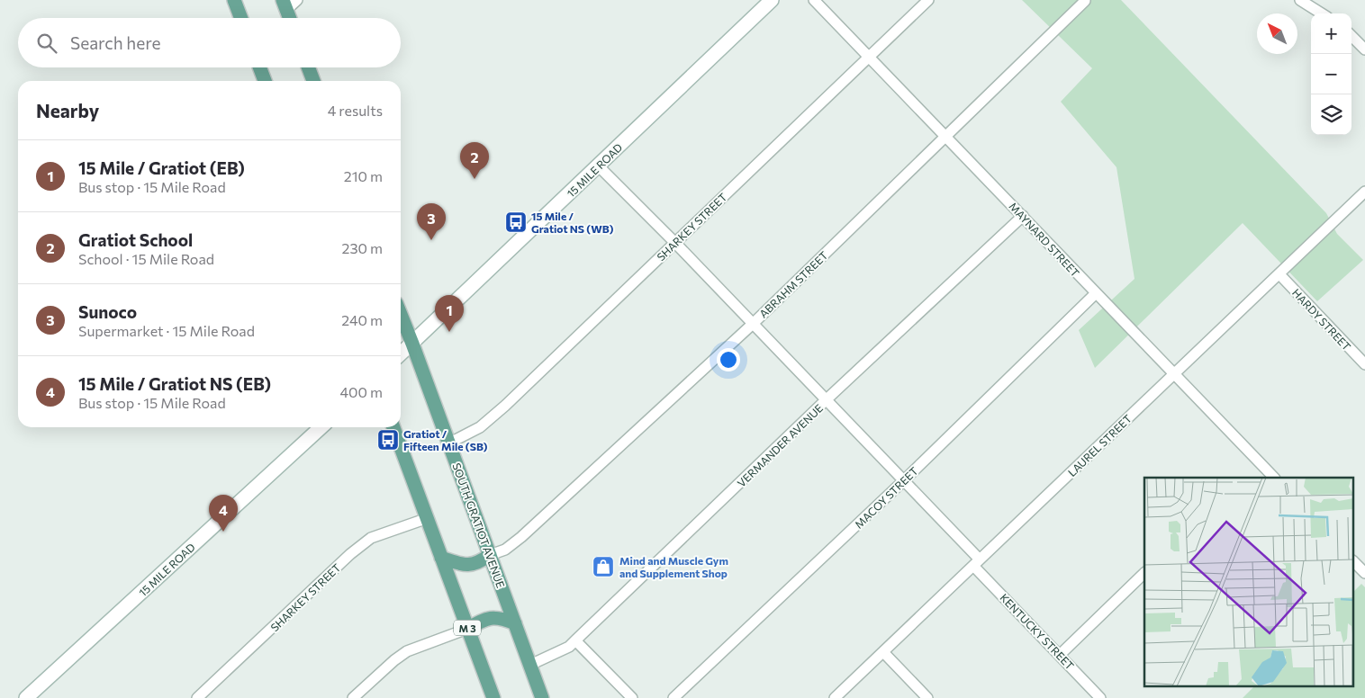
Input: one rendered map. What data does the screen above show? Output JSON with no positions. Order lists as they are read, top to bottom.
{
  "streets": {
    "main road": ["15 MILE ROAD", "SOUTH GRATIOT AVENUE", "M 3"],
    "street": [
      "SHARKEY STREET",
      "MAYNARD STREET",
      "ABRAHM STREET",
      "HARDY STREET",
      "VERMANDER AVENUE",
      "LAUREL STREET",
      "MACOY STREET",
      "KENTUCKY STREET"
    ]
  },
  "crossings": [
    ["15 MILE ROAD", "SOUTH GRATIOT AVENUE"],
    ["15 MILE ROAD", "KENTUCKY STREET"],
    ["SHARKEY STREET", "MAYNARD STREET"],
    ["SHARKEY STREET", "SOUTH GRATIOT AVENUE"],
    ["SHARKEY STREET", "M 3"],
    ["SHARKEY STREET", "KENTUCKY STREET"],
    ["MAYNARD STREET", "ABRAHM STREET"],
    ["MAYNARD STREET", "VERMANDER AVENUE"],
    ["MAYNARD STREET", "LAUREL STREET"],
    ["MAYNARD STREET", "MACOY STREET"],
    ["ABRAHM STREET", "SOUTH GRATIOT AVENUE"],
    ["ABRAHM STREET", "KENTUCKY STREET"],
    ["HARDY STREET", "LAUREL STREET"],
    ["VERMANDER AVENUE", "SOUTH GRATIOT AVENUE"],
    ["VERMANDER AVENUE", "KENTUCKY STREET"],
    ["LAUREL STREET", "KENTUCKY STREET"],
    ["MACOY STREET", "KENTUCKY STREET"]
  ],
  "places": {
    "bus stop": ["15 Mile / Gratiot NS (WB)", "Gratiot / Fifteen Mile (SB)"],
    "shop": ["Mind and Muscle Gym and Supplement Shop"]
  },
  "north": "top left",
  "page": {
    "map_buttons": ["+", "−"],
    "search": "Search here",
    "heading": ["Nearby", "4 results"],
    "list": [
      {
        "mark": "1",
        "name": "15 Mile / Gratiot (EB)",
        "note": "Bus stop · 15 Mile Road",
        "value": "210 m"
      },
      {
        "mark": "2",
        "name": "Gratiot School",
        "note": "School · 15 Mile Road",
        "value": "230 m"
      },
      {
        "mark": "3",
        "name": "Sunoco",
        "note": "Supermarket · 15 Mile Road",
        "value": "240 m"
      },
      {
        "mark": "4",
        "name": "15 Mile / Gratiot NS (EB)",
        "note": "Bus stop · 15 Mile Road",
        "value": "400 m"
      }
    ],
    "pins": [
      "2",
      "3",
      "1",
      "4"
    ]
  }
}
